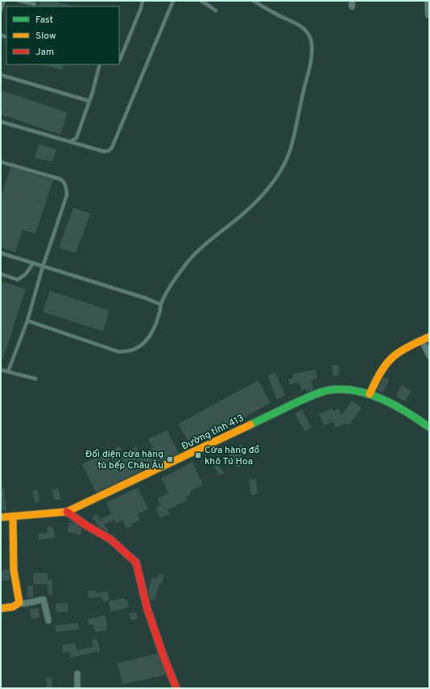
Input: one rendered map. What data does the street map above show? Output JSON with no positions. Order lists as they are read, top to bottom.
{
  "streets": {
    "main road": ["Đường tỉnh 413"]
  },
  "places": {
    "transit": ["Cửa hàng đồ khô Tú Hoa", "Đối diện cửa hàng tủ bếp Châu Âu"]
  },
  "legend": ["Fast", "Slow", "Jam"]
}
